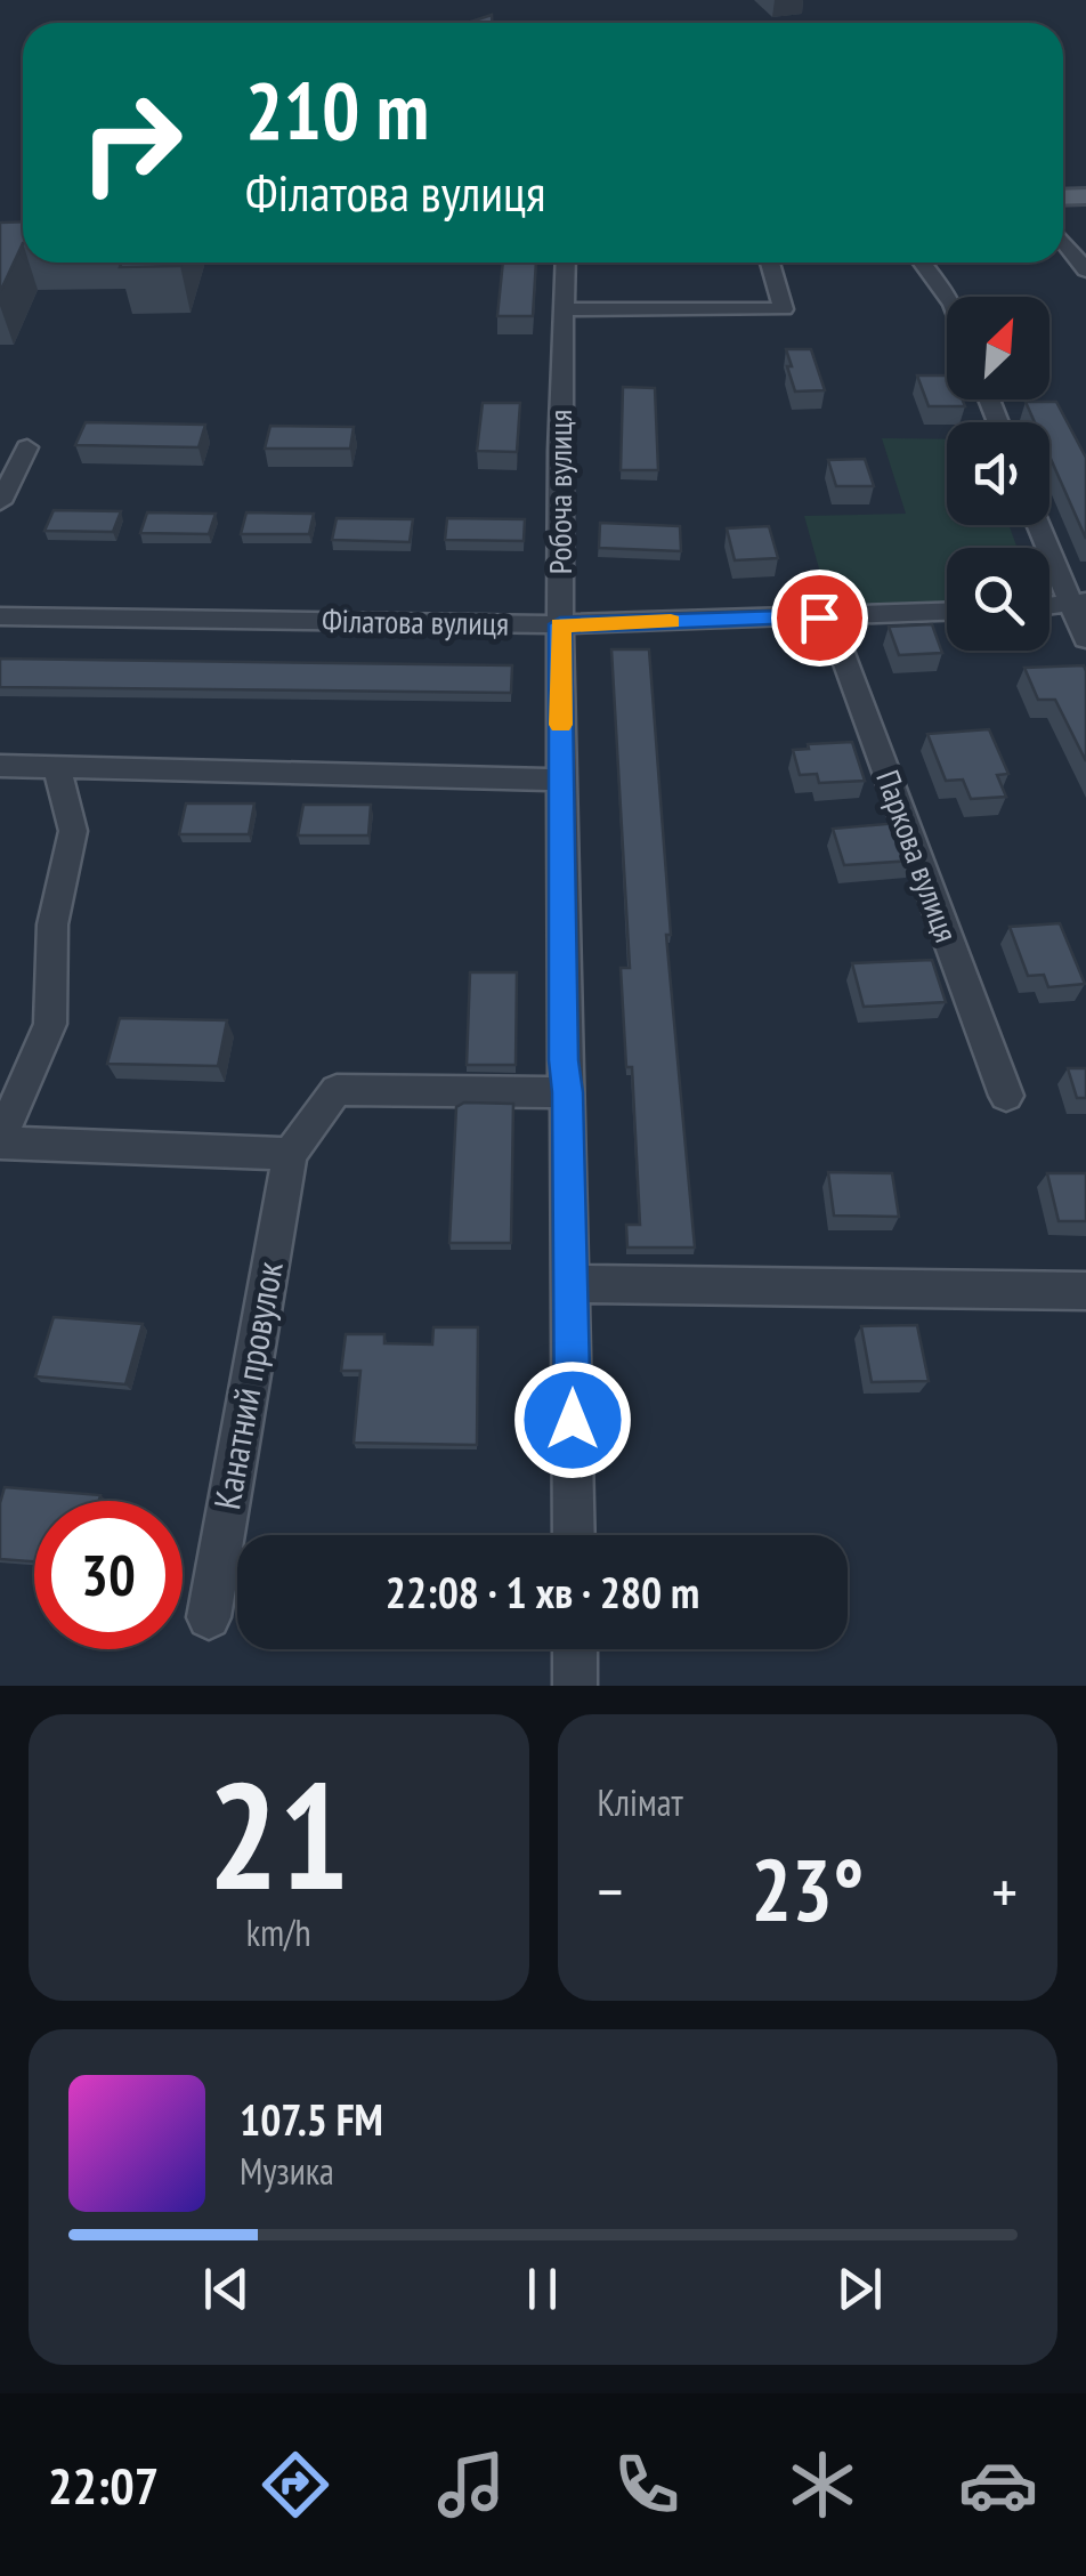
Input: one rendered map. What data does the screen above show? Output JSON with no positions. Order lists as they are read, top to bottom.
{
  "streets": {
    "street": [
      "Робоча вулиця",
      "Філатова вулиця",
      "Паркова вулиця",
      "Канатний провулок"
    ]
  },
  "crossings": [
    ["Робоча вулиця", "Філатова вулиця"],
    ["Філатова вулиця", "Паркова вулиця"]
  ],
  "north": "top right",
  "page": {
    "turn": ["210 m", "Філатова вулиця"],
    "limit": "30",
    "trip": "22:08 · 1 хв · 280 m",
    "tile": [
      ["21", "km/h"],
      "Клімат"
    ],
    "heat": ["−", "23°", "+"],
    "song": ["107.5 FM", "Музика"],
    "tabs": "22:07"
  }
}
